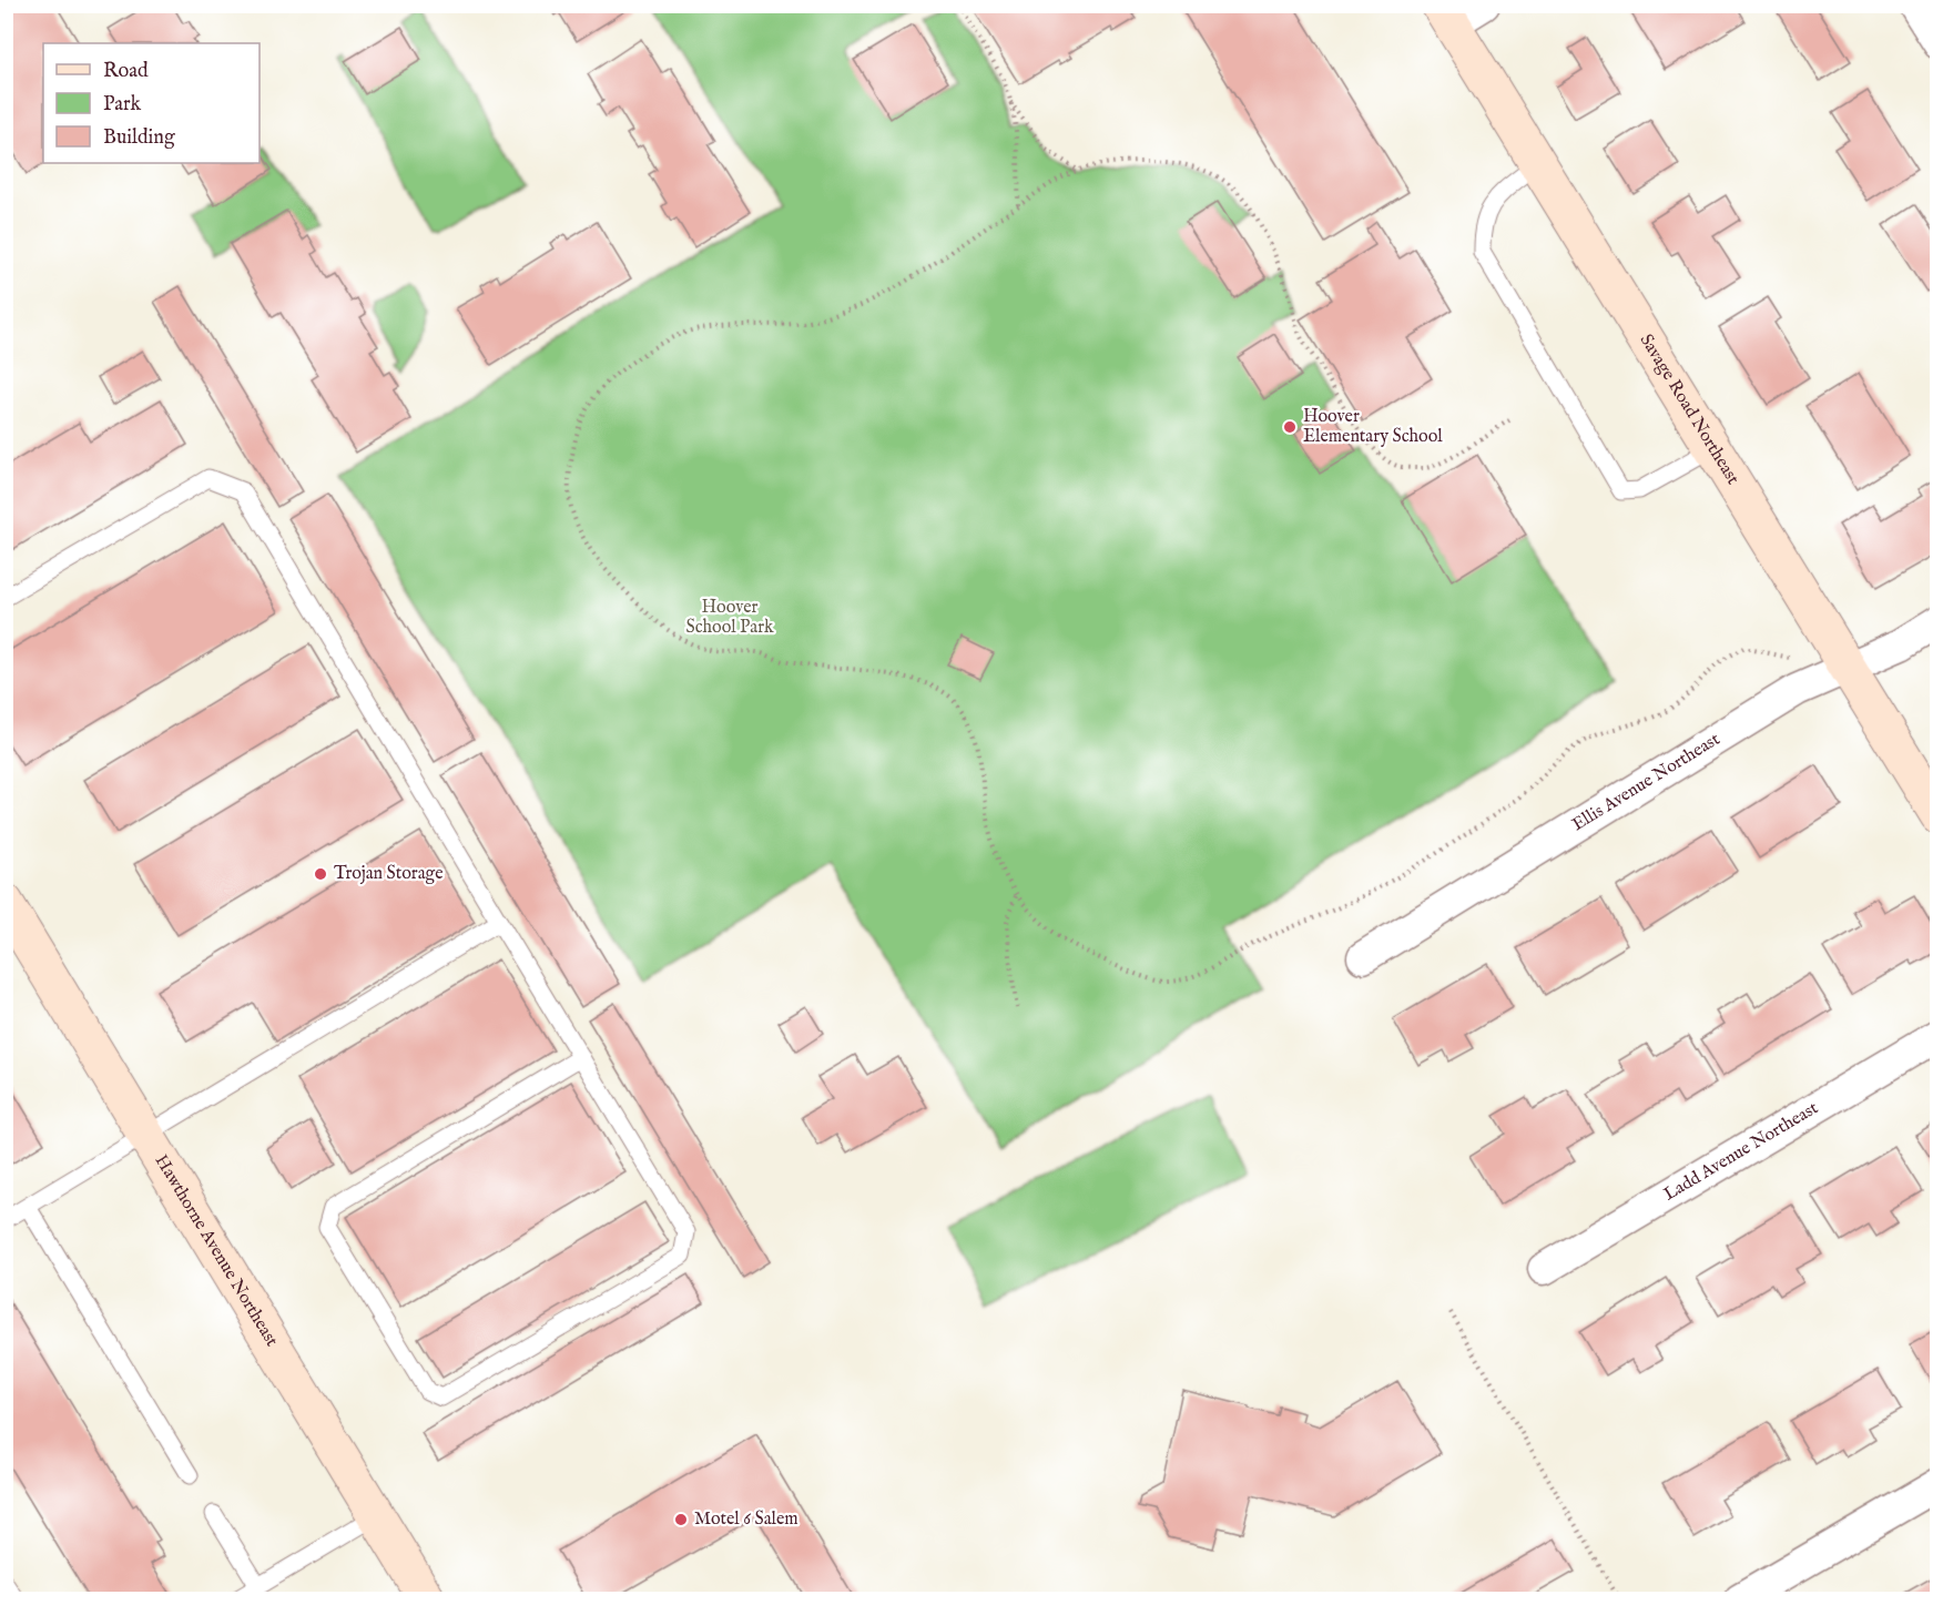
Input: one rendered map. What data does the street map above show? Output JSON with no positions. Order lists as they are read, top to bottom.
{
  "streets": {
    "street": [
      "Savage Road Northeast",
      "Ellis Avenue Northeast",
      "Ladd Avenue Northeast",
      "Hawthorne Avenue Northeast"
    ]
  },
  "crossings": [
    ["Savage Road Northeast", "Ellis Avenue Northeast"]
  ],
  "parks": ["Hoover School Park"],
  "places": ["Hoover Elementary School", "Trojan Storage", "Motel 6 Salem"],
  "legend": ["Road", "Park", "Building"]
}
